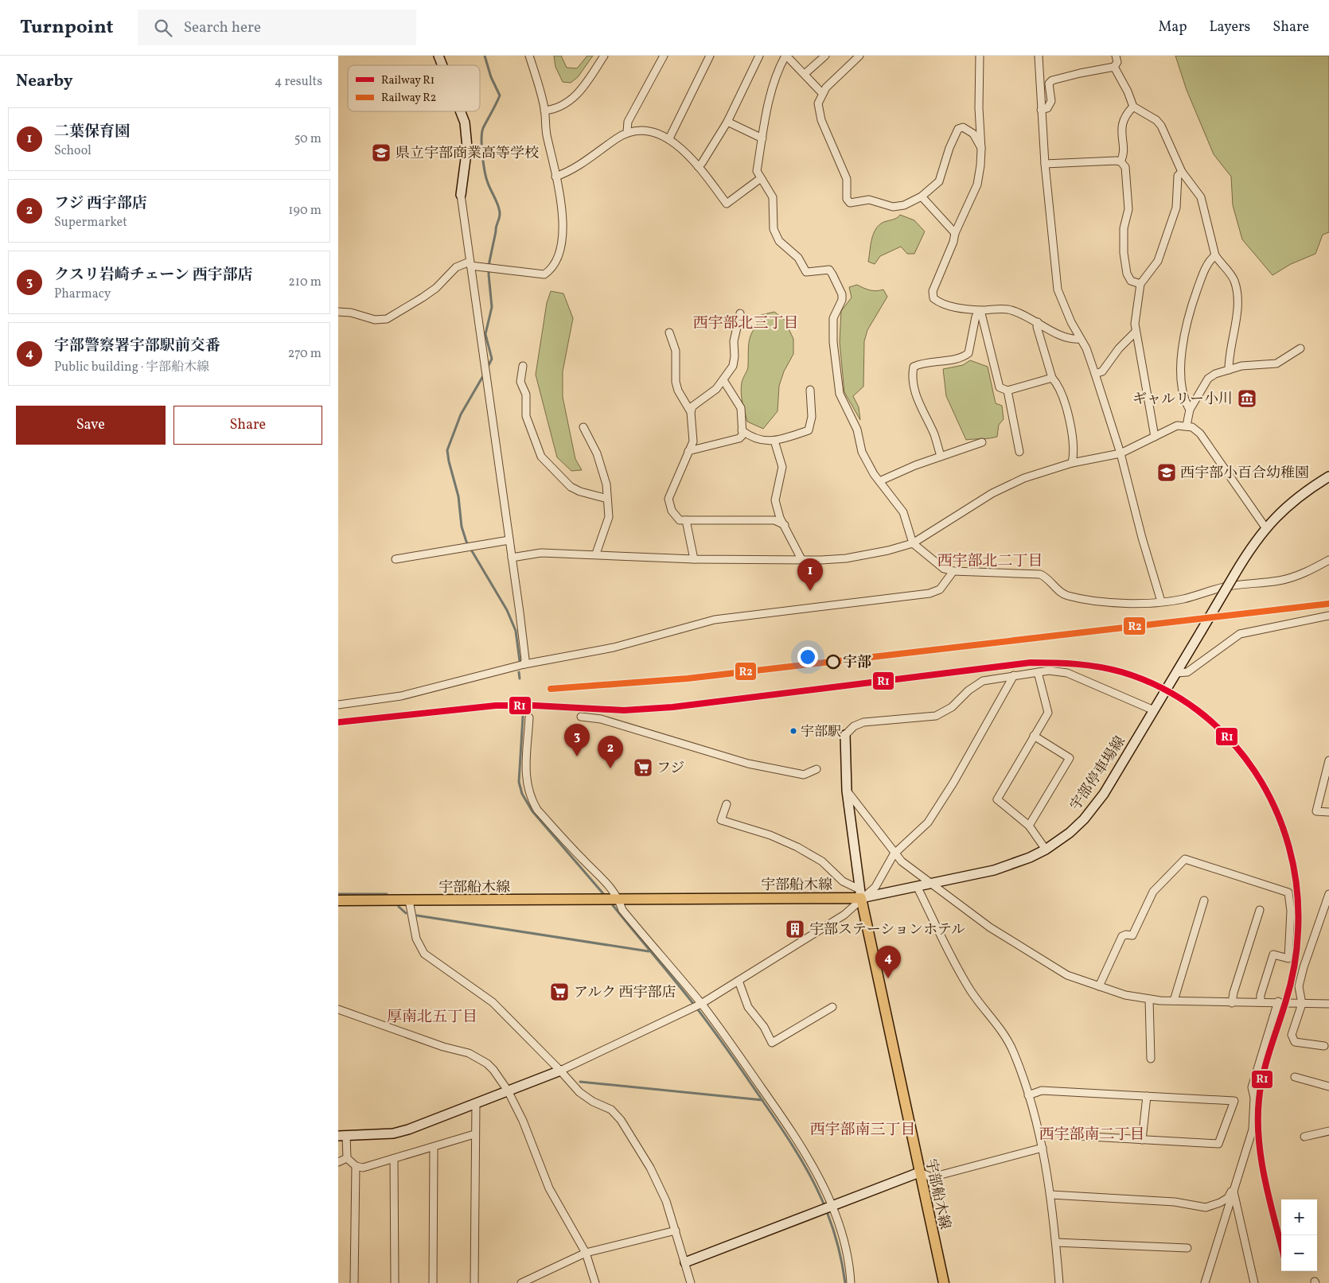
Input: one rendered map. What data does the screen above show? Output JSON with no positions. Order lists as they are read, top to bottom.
{
  "streets": {
    "main road": ["宇部停車場線", "宇部船木線"]
  },
  "crossings": [
    ["宇部停車場線", "宇部船木線"]
  ],
  "districts": [
    "西宇部北三丁目",
    "西宇部北二丁目",
    "厚南北五丁目",
    "西宇部南三丁目",
    "西宇部南二丁目"
  ],
  "places": {
    "school or university": ["県立宇部商業高等学校", "西宇部小百合幼稚園"],
    "museum": ["ギャルリー小川"],
    "other": ["宇部", "宇部駅"],
    "supermarket": ["フジ", "アルク 西宇部店"],
    "building": ["宇部ステーションホテル"]
  },
  "lines": ["rail line R2", "rail line R1"],
  "legend": ["Railway R1", "Railway R2"],
  "page": {
    "header": "Turnpoint",
    "search": "Search here",
    "nav": ["Map", "Layers", "Share"],
    "heading": ["Nearby", "4 results"],
    "list": [
      {
        "mark": "1",
        "name": "二葉保育園",
        "note": "School",
        "value": "50 m"
      },
      {
        "mark": "2",
        "name": "フジ 西宇部店",
        "note": "Supermarket",
        "value": "190 m"
      },
      {
        "mark": "3",
        "name": "クスリ岩崎チェーン 西宇部店",
        "note": "Pharmacy",
        "value": "210 m"
      },
      {
        "mark": "4",
        "name": "宇部警察署宇部駅前交番",
        "note": "Public building · 宇部船木線",
        "value": "270 m"
      }
    ],
    "buttons": ["Save", "Share"],
    "pins": [
      "1",
      "3",
      "2",
      "4"
    ],
    "map_buttons": ["+", "−"]
  }
}
